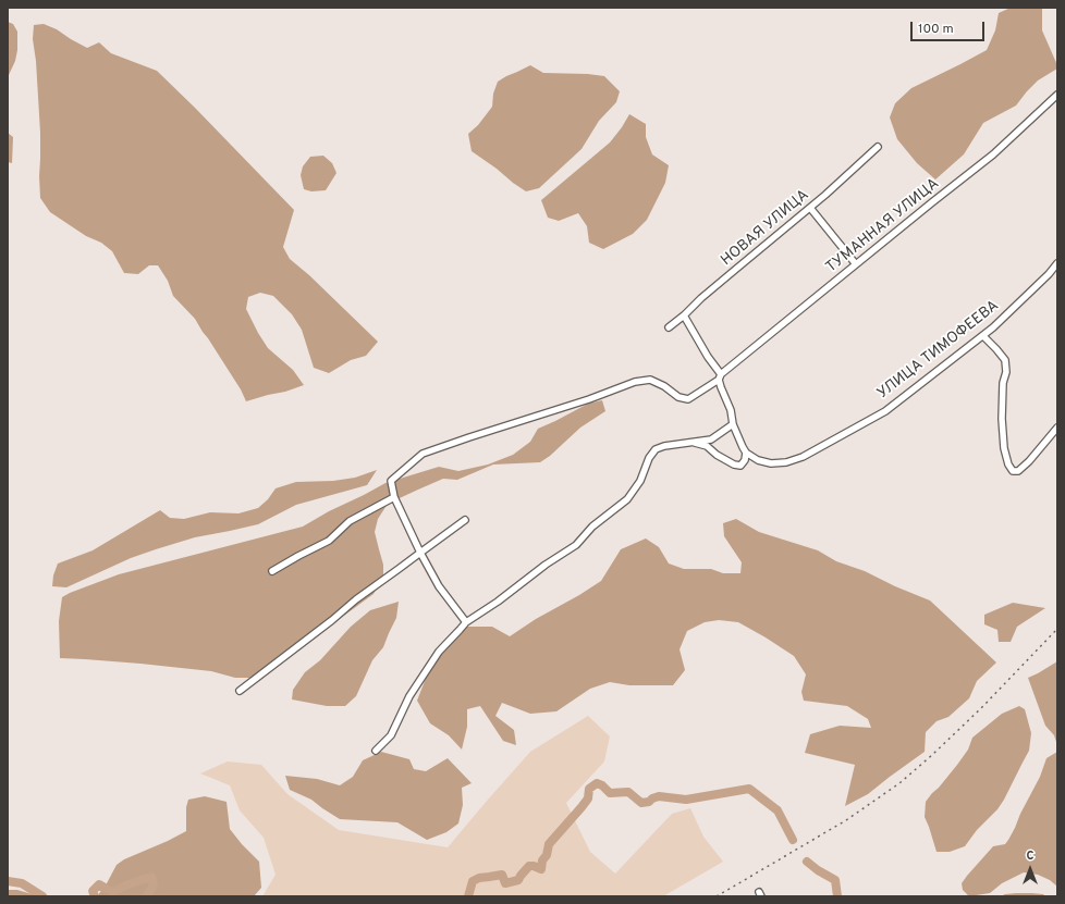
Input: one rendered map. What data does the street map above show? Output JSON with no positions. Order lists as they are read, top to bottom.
{
  "streets": {
    "street": ["ТУМАННАЯ УЛИЦА", "НОВАЯ УЛИЦА", "УЛИЦА ТИМОФЕЕВА"]
  },
  "scale_bar": "100 m",
  "north": "top"
}
